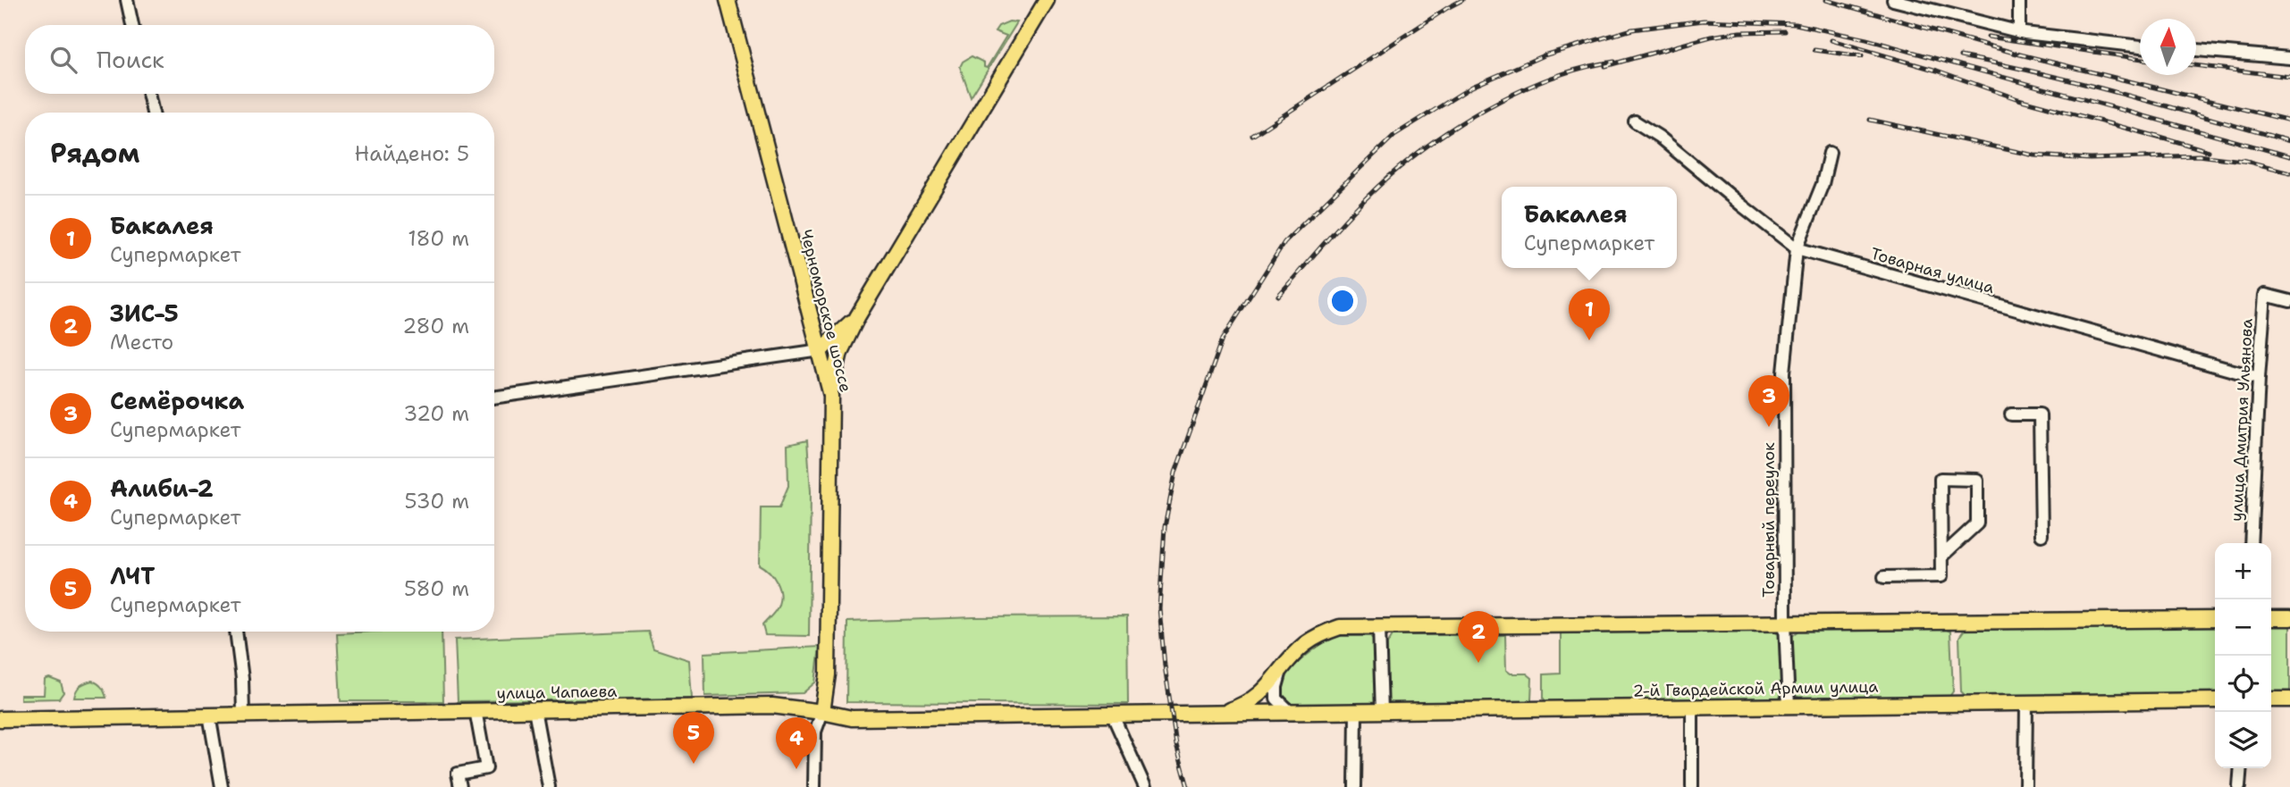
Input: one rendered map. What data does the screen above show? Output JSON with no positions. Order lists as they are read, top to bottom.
{
  "streets": {
    "main road": ["Черноморское шоссе", "2-й Гвардейской Армии улица", "улица Чапаева"],
    "street": ["Товарная улица", "улица Дмитрия Ульянова", "Товарный переулок"]
  },
  "crossings": [
    ["Товарная улица", "улица Дмитрия Ульянова"],
    ["Товарная улица", "Товарный переулок"],
    ["Черноморское шоссе", "улица Чапаева"],
    ["Товарный переулок", "2-й Гвардейской Армии улица"],
    ["2-й Гвардейской Армии улица", "улица Чапаева"]
  ],
  "north": "top",
  "page": {
    "search": "Поиск",
    "heading": ["Рядом", "Найдено: 5"],
    "popup": ["Бакалея", "Супермаркет"],
    "list": [
      {
        "mark": "1",
        "name": "Бакалея",
        "note": "Супермаркет",
        "value": "180 m"
      },
      {
        "mark": "2",
        "name": "ЗИС-5",
        "note": "Место",
        "value": "280 m"
      },
      {
        "mark": "3",
        "name": "Семёрочка",
        "note": "Супермаркет",
        "value": "320 m"
      },
      {
        "mark": "4",
        "name": "Алиби-2",
        "note": "Супермаркет",
        "value": "530 m"
      },
      {
        "mark": "5",
        "name": "ЛЧТ",
        "note": "Супермаркет",
        "value": "580 m"
      }
    ],
    "pins": [
      "1",
      "3",
      "2",
      "5",
      "4"
    ],
    "map_buttons": ["+", "−"]
  }
}
